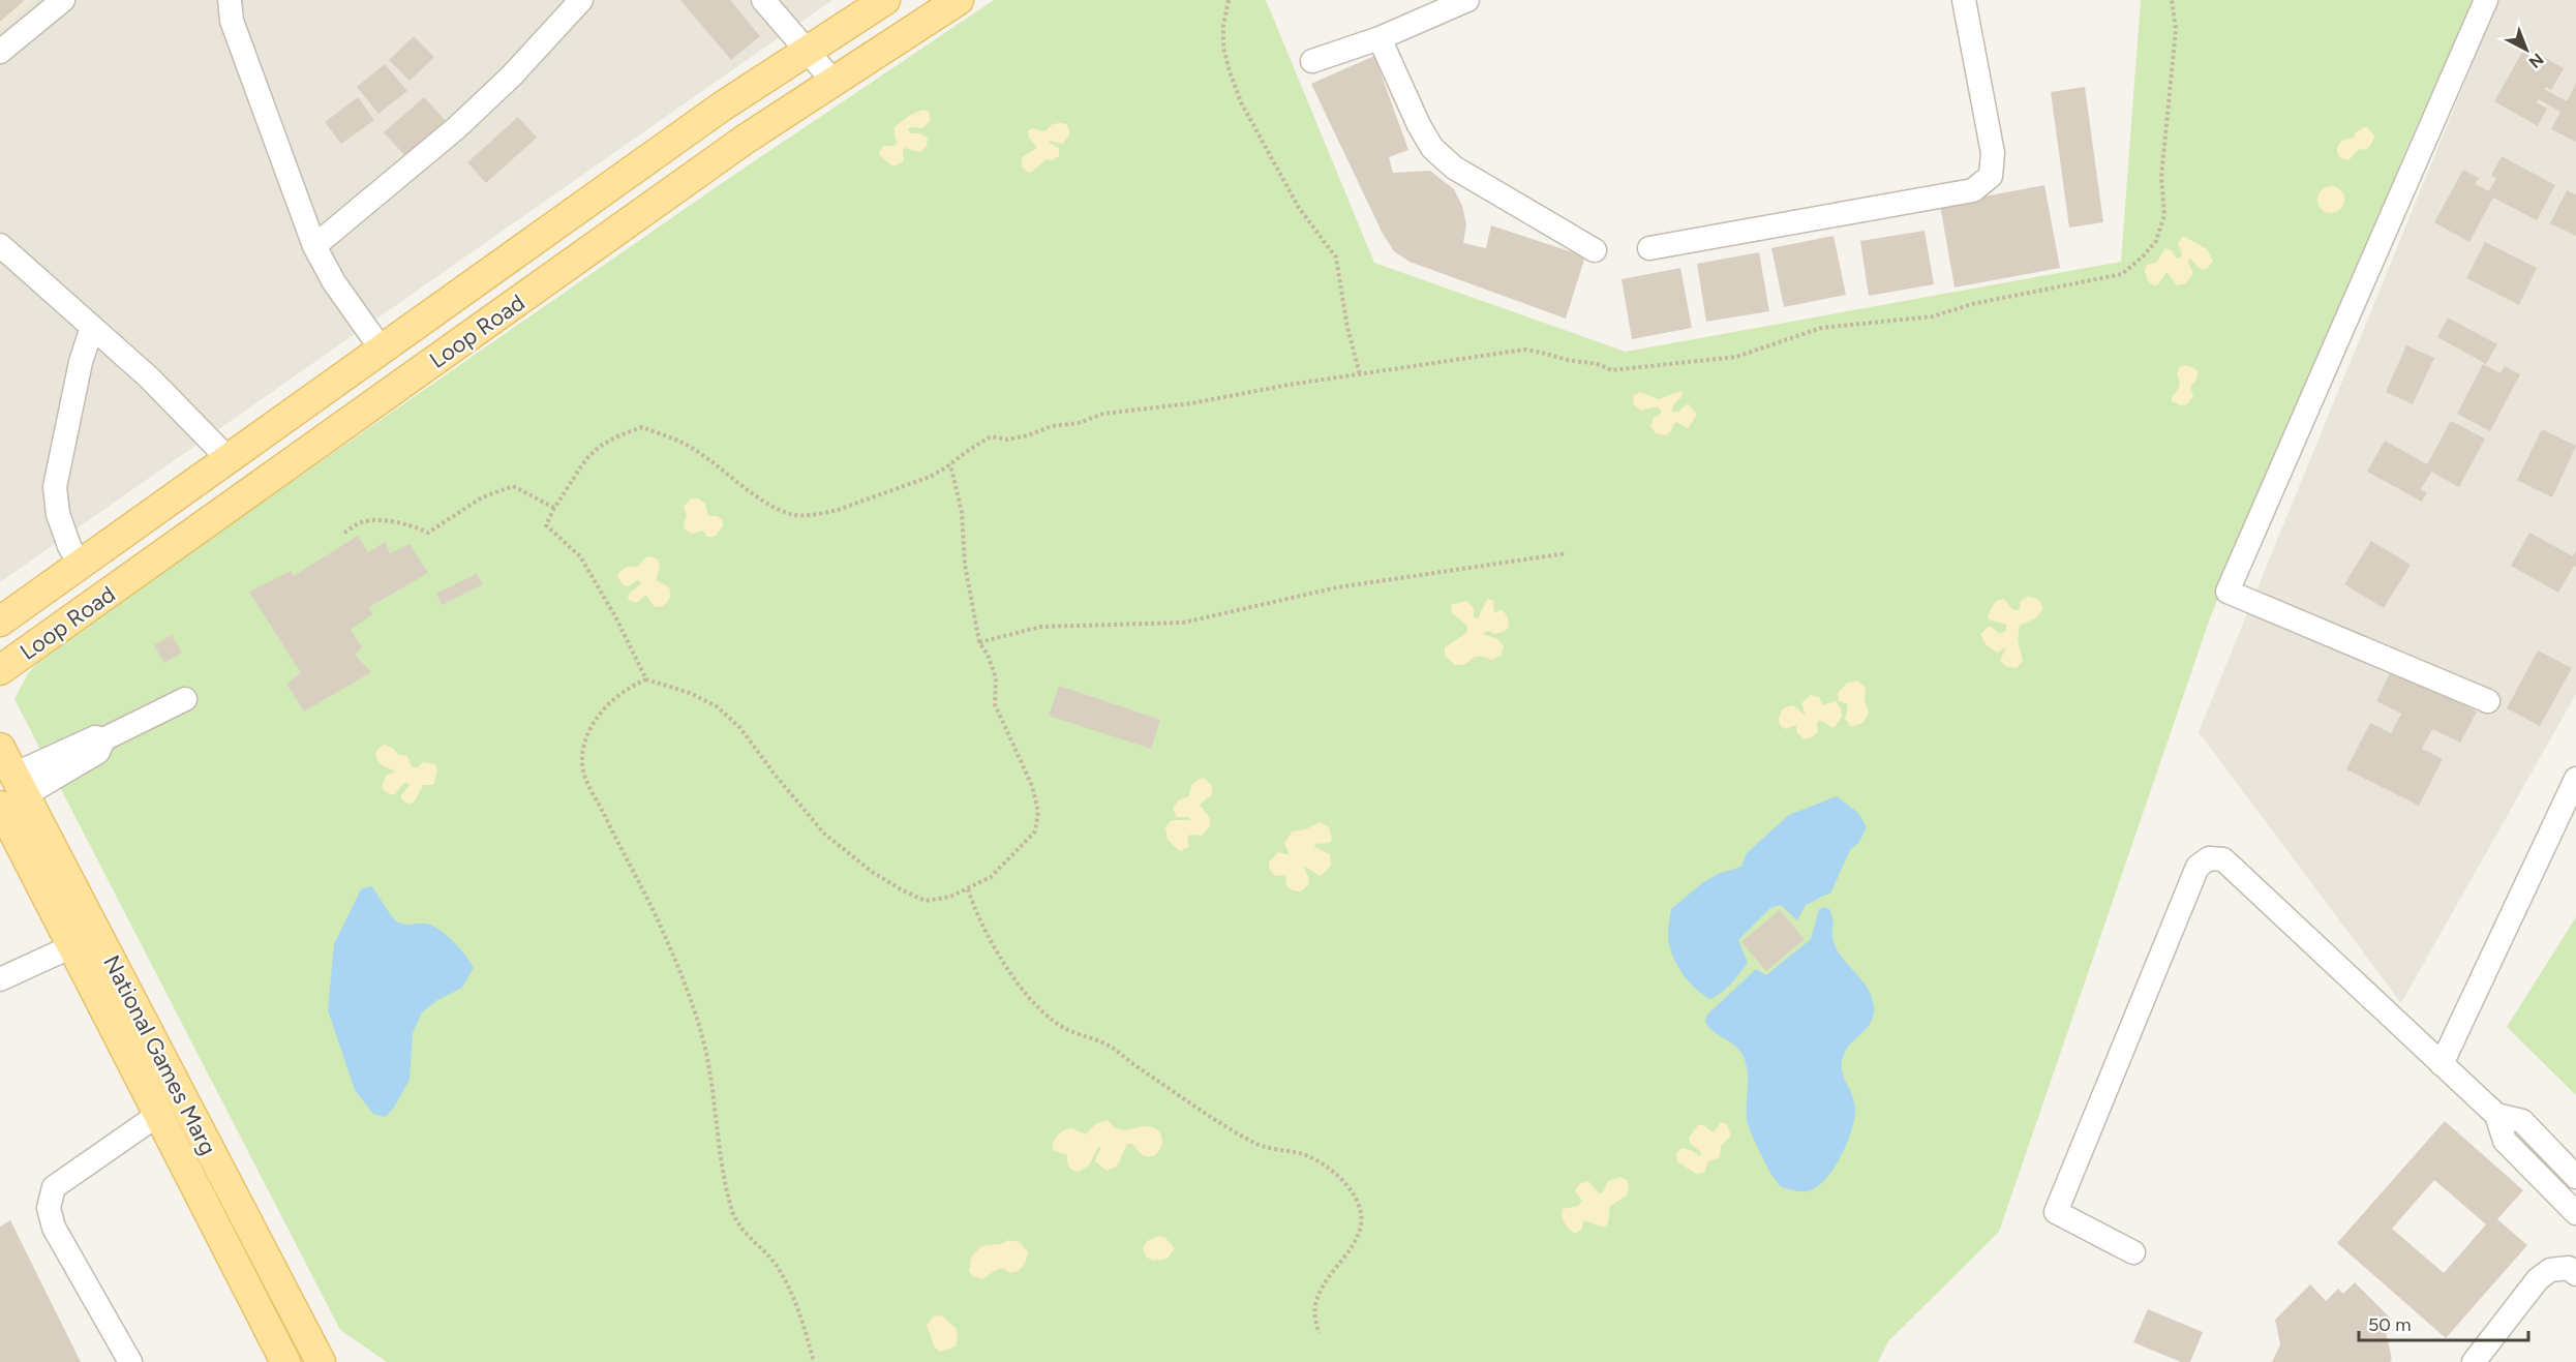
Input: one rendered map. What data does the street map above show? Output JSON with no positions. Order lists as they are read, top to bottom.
{
  "streets": {
    "main road": ["Loop Road", "National Games Marg"]
  },
  "scale_bar": "50 m",
  "north": "bottom right"
}
